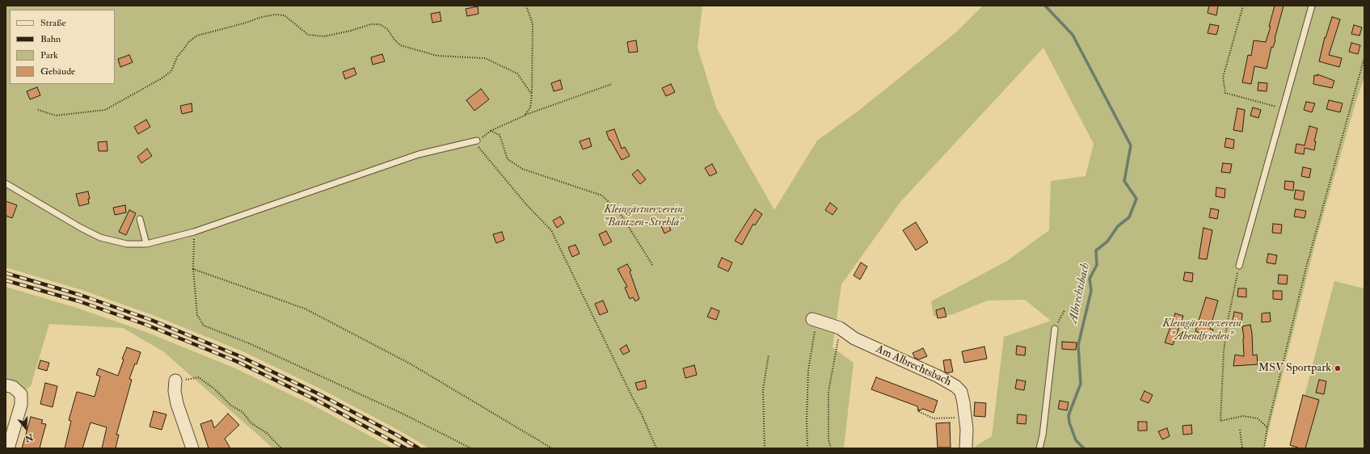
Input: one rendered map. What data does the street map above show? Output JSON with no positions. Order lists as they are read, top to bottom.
{
  "streets": {
    "street": ["Am Albrechtsbach"]
  },
  "water": ["Albrechtsbach"],
  "parks": ["Kleingärtnerverein \"Bautzen-Strehla\"", "Kleingärtnerverein \"Abendfrieden\""],
  "places": ["MSV Sportpark"],
  "legend": [
    "Straße",
    "Bahn",
    "Park",
    "Gebäude"
  ],
  "north": "bottom"
}
